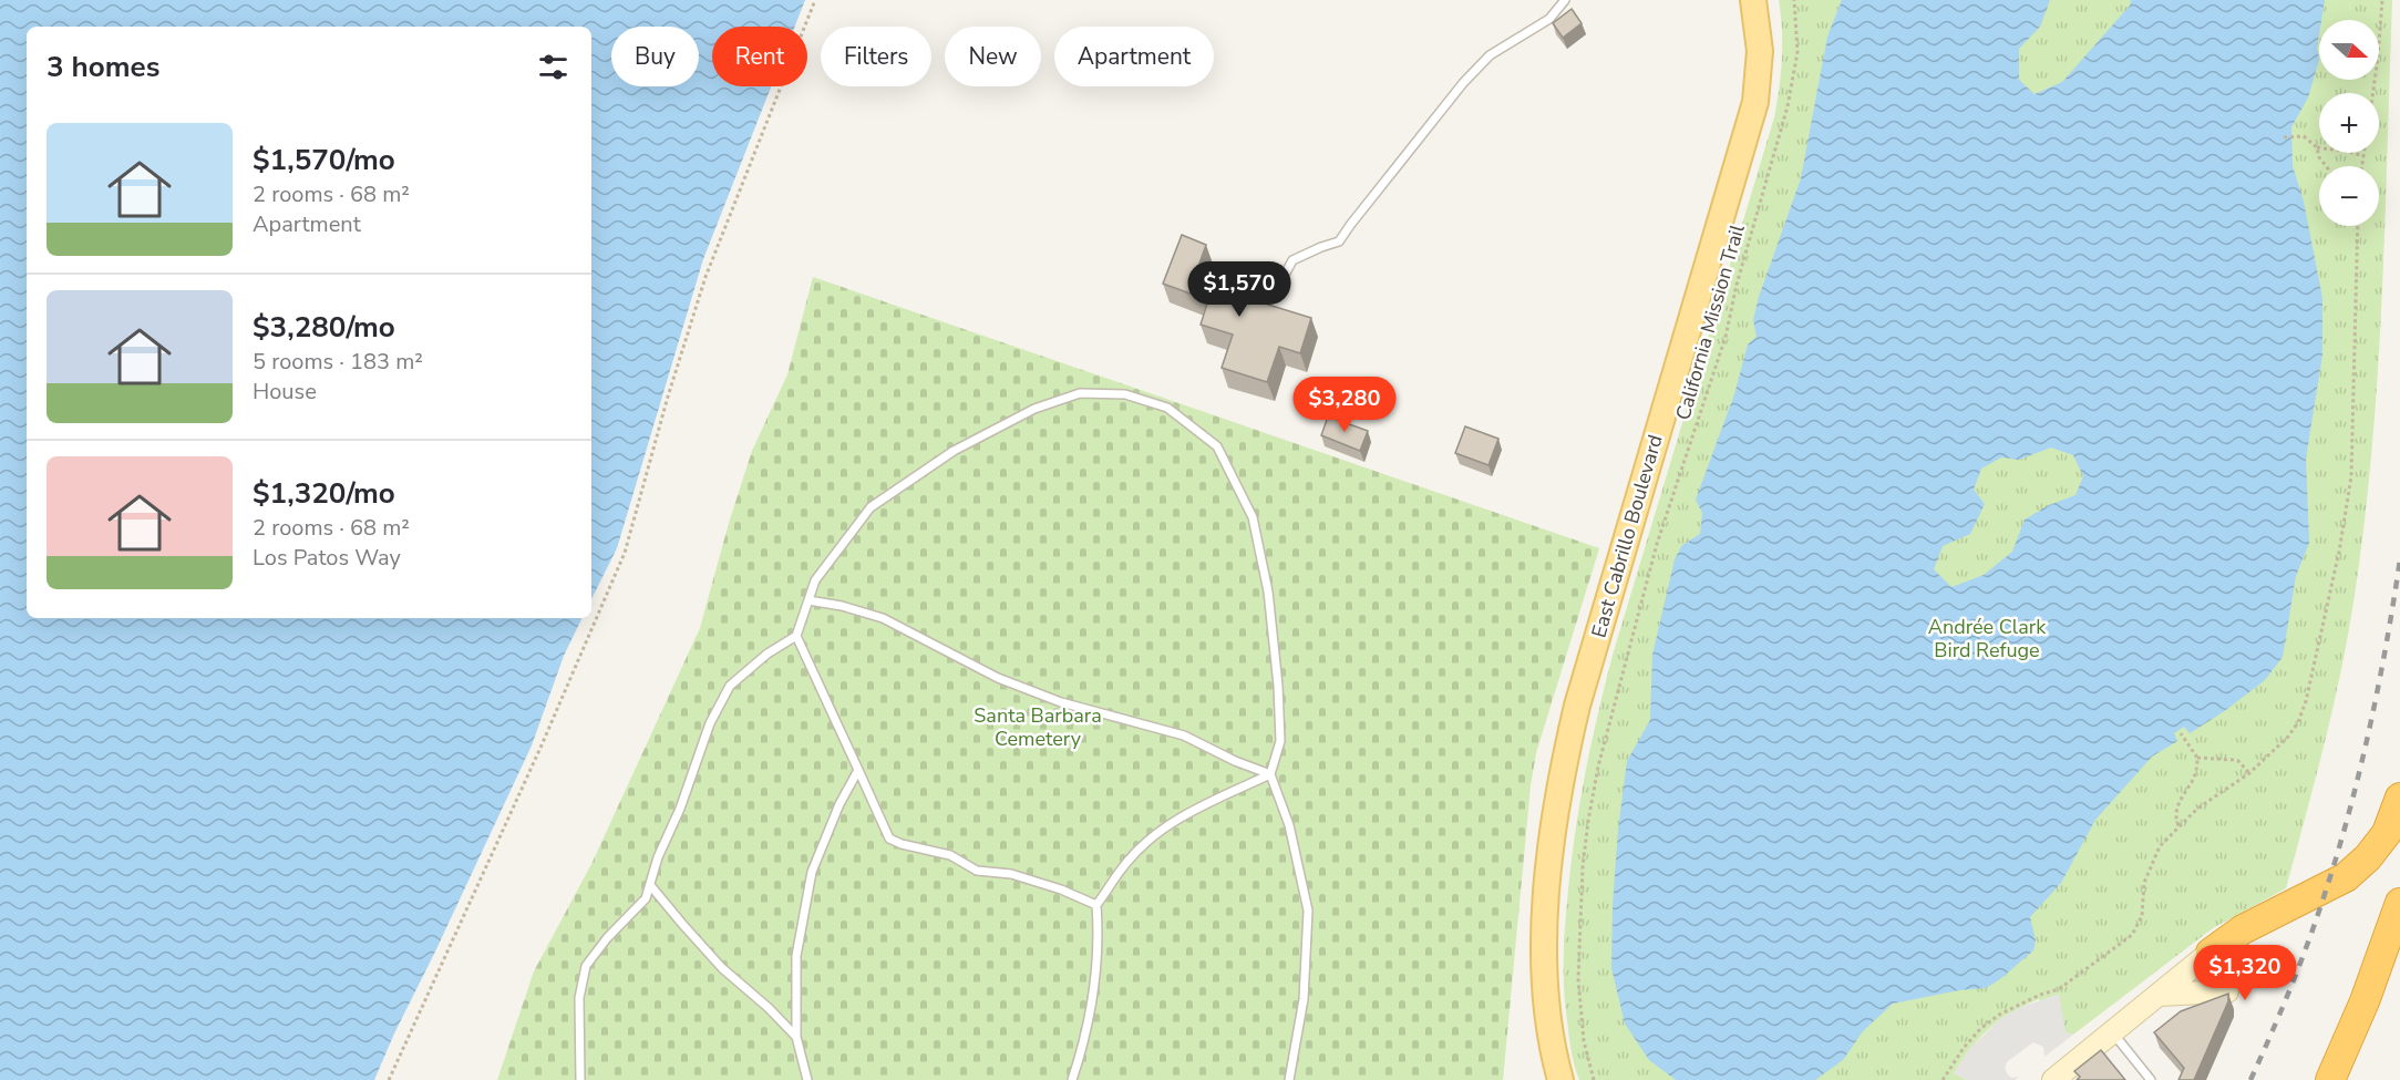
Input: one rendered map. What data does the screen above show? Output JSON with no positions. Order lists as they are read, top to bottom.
{
  "streets": {
    "main road": ["East Cabrillo Boulevard"],
    "path": ["California Mission Trail"]
  },
  "parks": ["Andrée Clark Bird Refuge", "Santa Barbara Cemetery"],
  "north": "right",
  "page": {
    "map_buttons": ["+", "−"],
    "chip": [
      "Buy",
      "Rent",
      "Filters",
      "New",
      "Apartment"
    ],
    "heading": "3 homes",
    "list": [
      {
        "name": "$1,570/mo",
        "note": "2 rooms · 68 m² · Apartment"
      },
      {
        "name": "$3,280/mo",
        "note": "5 rooms · 183 m² · House"
      },
      {
        "name": "$1,320/mo",
        "note": "2 rooms · 68 m² · Los Patos Way"
      }
    ],
    "price": ["$1,570", "$3,280", "$1,320"]
  }
}
